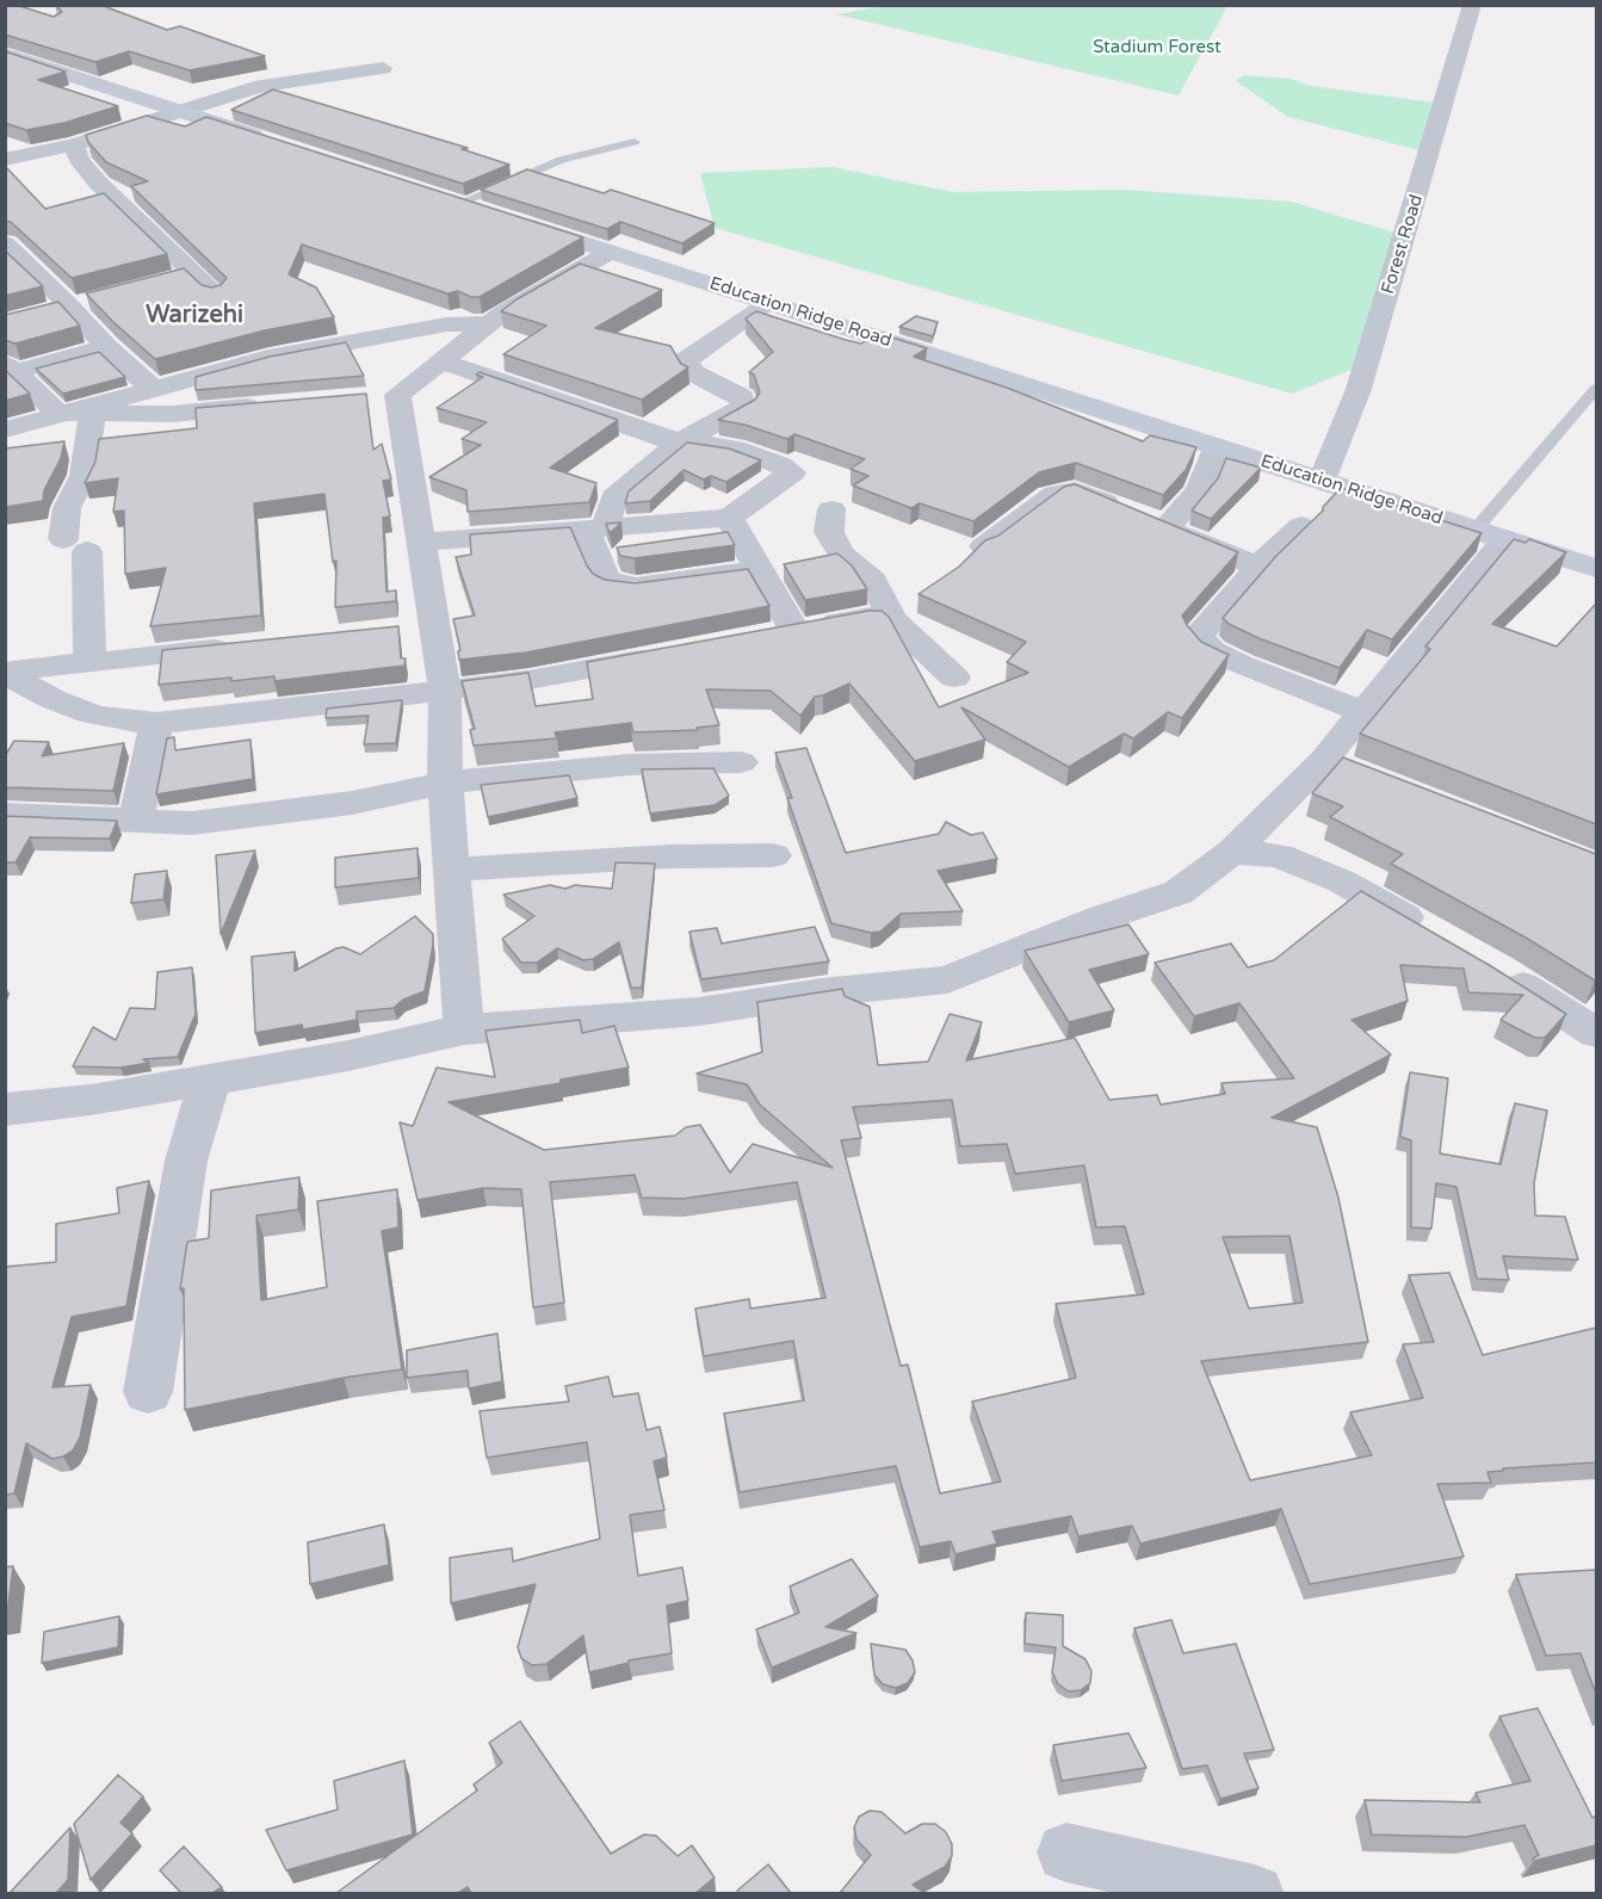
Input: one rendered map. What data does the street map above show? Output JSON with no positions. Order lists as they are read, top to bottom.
{
  "streets": {
    "street": ["Forest Road", "Education Ridge Road"]
  },
  "crossings": [
    ["Forest Road", "Education Ridge Road"]
  ],
  "districts": ["Warizehi"],
  "parks": ["Stadium Forest"]
}
